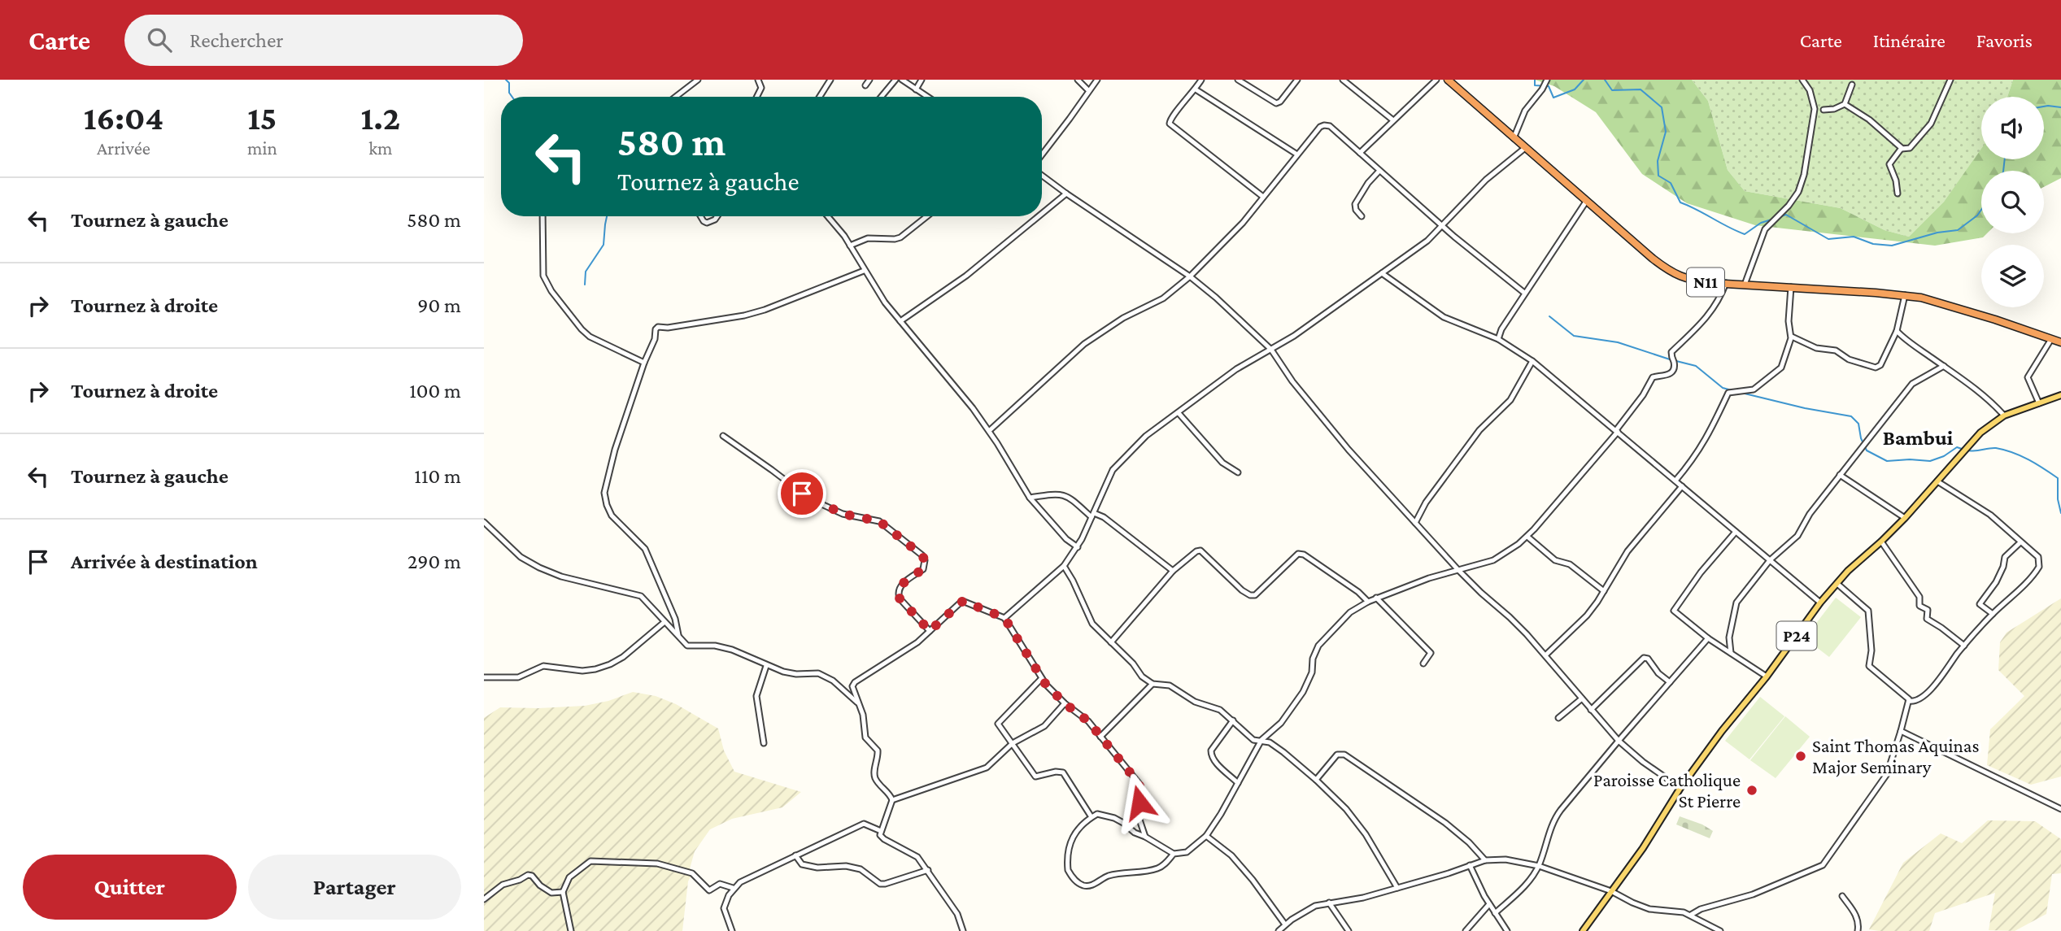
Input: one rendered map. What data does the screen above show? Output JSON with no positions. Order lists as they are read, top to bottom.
{
  "streets": {
    "highway": ["N11"],
    "main road": ["P24"]
  },
  "districts": ["Bambui"],
  "places": ["Saint Thomas Aquinas Major Seminary", "Paroisse Catholique St Pierre"],
  "page": {
    "header": "Carte",
    "search": "Rechercher",
    "nav": ["Carte", "Itinéraire", "Favoris"],
    "eta": [
      "16:04",
      "Arrivée",
      "15",
      "min",
      "1.2",
      "km"
    ],
    "turn": ["580 m", "Tournez à gauche"],
    "list": [
      {
        "name": "Tournez à gauche",
        "value": "580 m"
      },
      {
        "name": "Tournez à droite",
        "value": "90 m"
      },
      {
        "name": "Tournez à droite",
        "value": "100 m"
      },
      {
        "name": "Tournez à gauche",
        "value": "110 m"
      },
      {
        "name": "Arrivée à destination",
        "value": "290 m"
      }
    ],
    "buttons": ["Quitter", "Partager"]
  }
}
